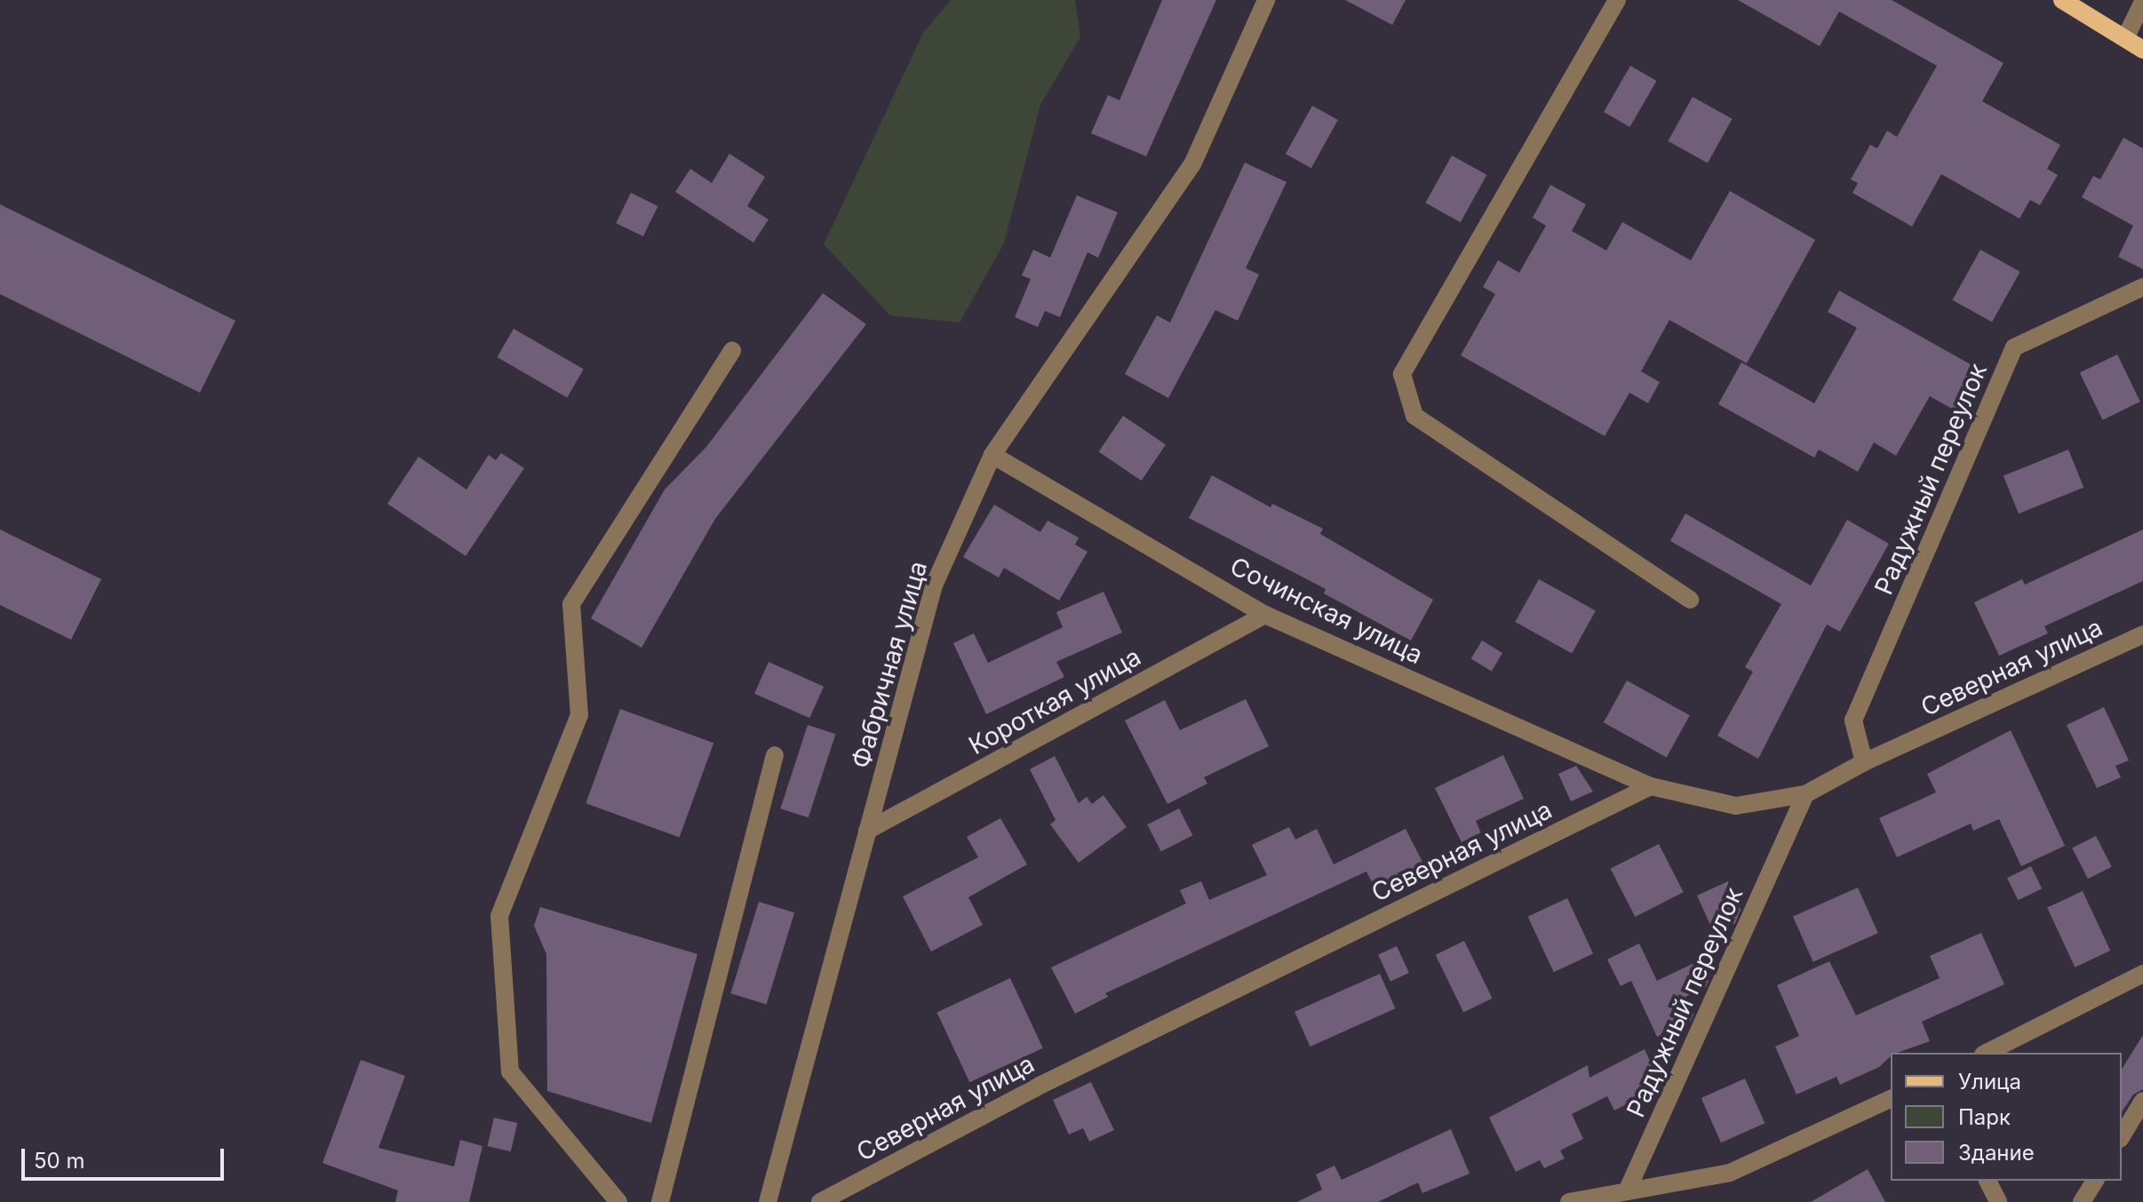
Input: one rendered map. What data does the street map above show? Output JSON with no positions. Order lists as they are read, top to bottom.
{
  "streets": {
    "street": [
      "Радужный переулок",
      "Сочинская улица",
      "Фабричная улица",
      "Северная улица",
      "Короткая улица"
    ]
  },
  "crossings": [
    ["Радужный переулок", "Северная улица"],
    ["Сочинская улица", "Фабричная улица"],
    ["Сочинская улица", "Северная улица"],
    ["Сочинская улица", "Короткая улица"],
    ["Фабричная улица", "Короткая улица"]
  ],
  "legend": ["Улица", "Парк", "Здание"],
  "scale_bar": "50 m"
}
